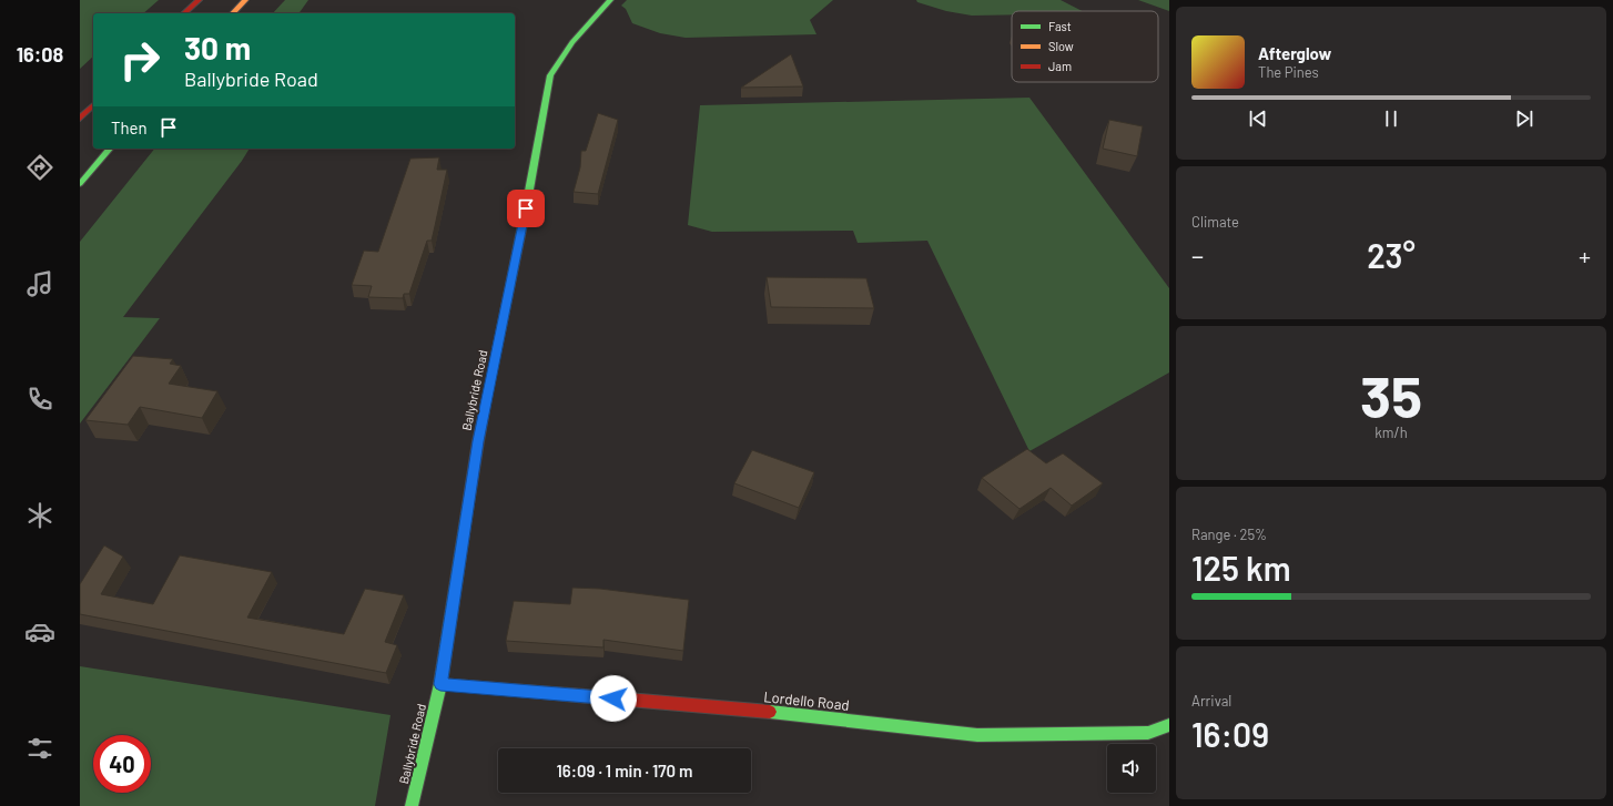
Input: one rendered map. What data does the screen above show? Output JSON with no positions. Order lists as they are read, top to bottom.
{
  "streets": {
    "main road": ["Ballybride Road", "Lordello Road"]
  },
  "crossings": [
    ["Ballybride Road", "Lordello Road"]
  ],
  "legend": ["Fast", "Slow", "Jam"],
  "page": {
    "tabs": "16:08",
    "turn": ["30 m", "Ballybride Road"],
    "song": ["Afterglow", "The Pines"],
    "then": "Then",
    "tile": [
      "Climate",
      ["35", "km/h"],
      ["Range · 25%", "125 km"],
      ["Arrival", "16:09"]
    ],
    "heat": ["−", "23°", "+"],
    "limit": "40",
    "trip": "16:09 · 1 min · 170 m"
  }
}
